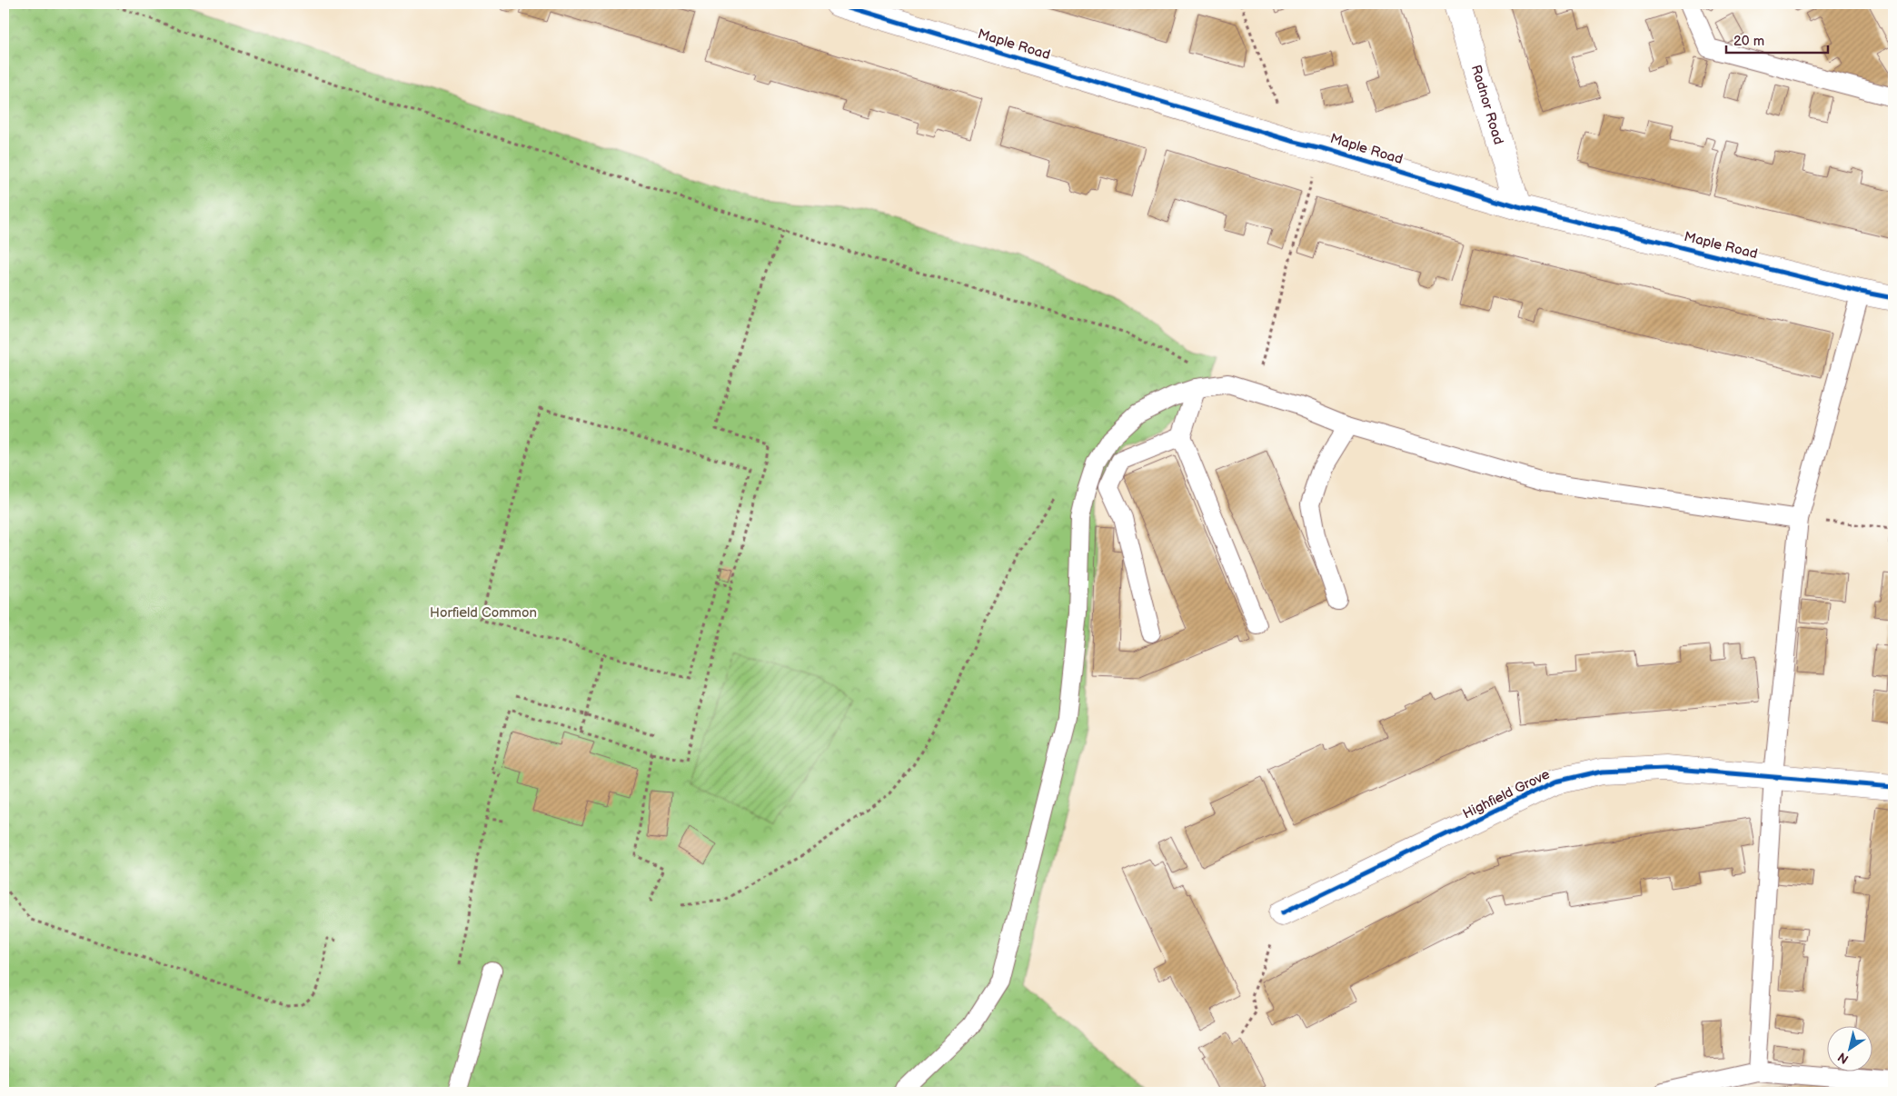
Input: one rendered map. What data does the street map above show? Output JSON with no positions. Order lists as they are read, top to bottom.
{
  "streets": {
    "street": ["Maple Road", "Radnor Road", "Highfield Grove"]
  },
  "crossings": [
    ["Maple Road", "Radnor Road"]
  ],
  "parks": ["Horfield Common"],
  "scale_bar": "20 m",
  "north": "bottom left"
}
